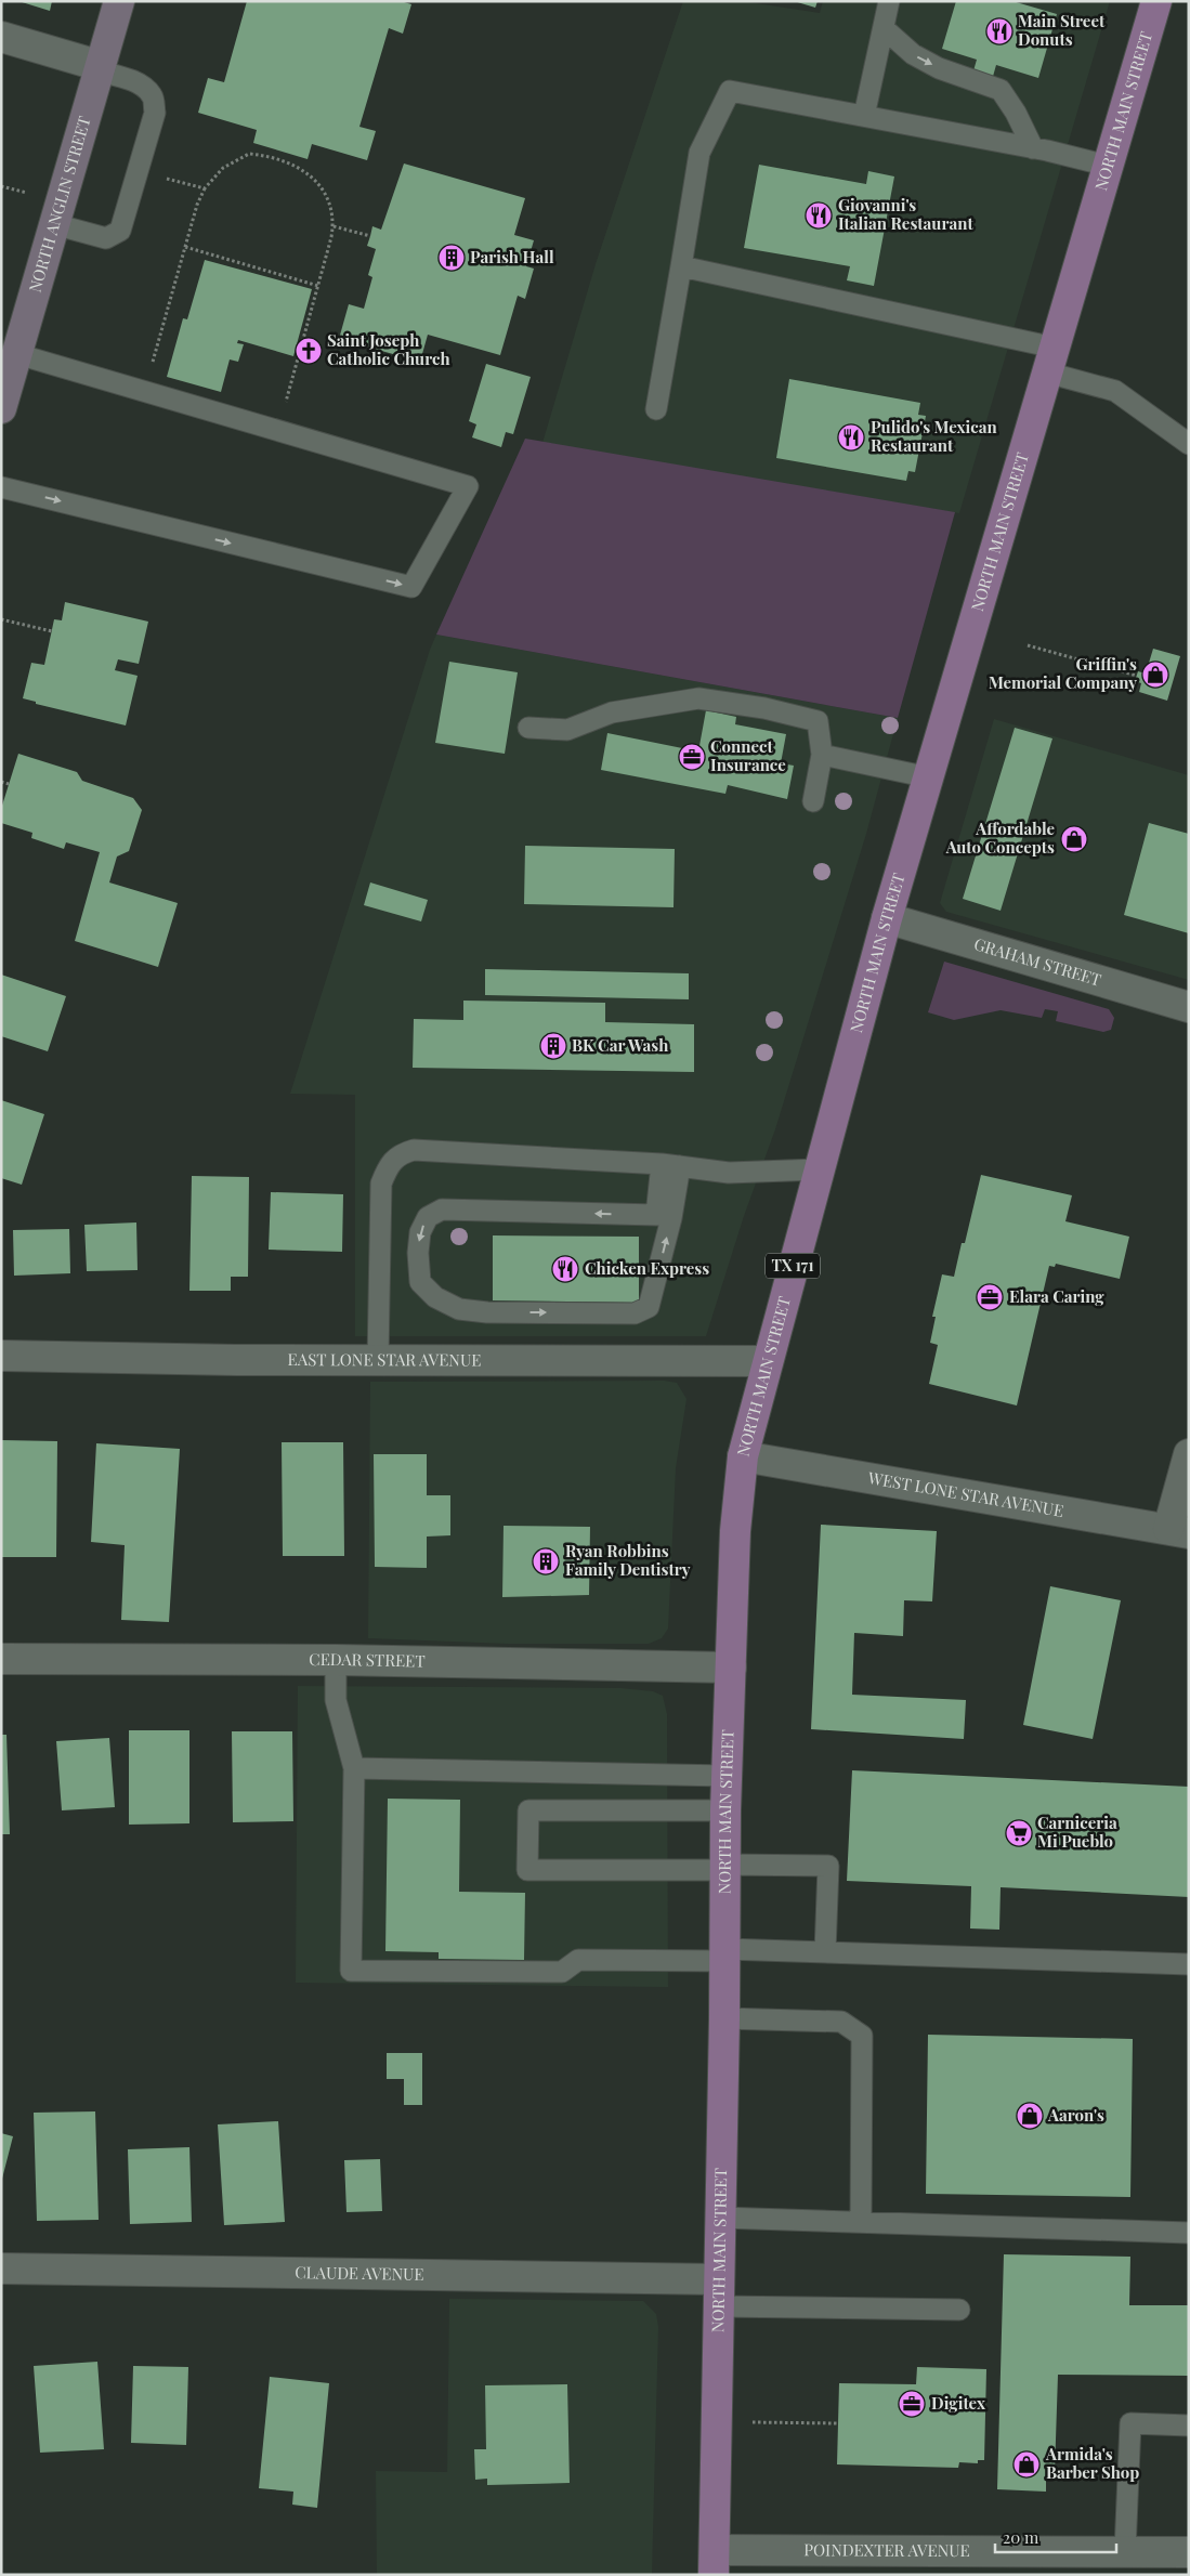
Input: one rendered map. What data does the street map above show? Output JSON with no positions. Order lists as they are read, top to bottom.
{
  "streets": {
    "main road": ["NORTH MAIN STREET", "TX 171"],
    "street": [
      "NORTH ANGLIN STREET",
      "GRAHAM STREET",
      "EAST LONE STAR AVENUE",
      "WEST LONE STAR AVENUE",
      "CEDAR STREET",
      "CLAUDE AVENUE",
      "POINDEXTER AVENUE"
    ]
  },
  "crossings": [
    ["NORTH MAIN STREET", "GRAHAM STREET"],
    ["NORTH MAIN STREET", "EAST LONE STAR AVENUE"],
    ["NORTH MAIN STREET", "WEST LONE STAR AVENUE"],
    ["NORTH MAIN STREET", "CEDAR STREET"],
    ["NORTH MAIN STREET", "CLAUDE AVENUE"],
    ["NORTH MAIN STREET", "POINDEXTER AVENUE"]
  ],
  "places": {
    "restaurant": [
      "Main Street Donuts",
      "Giovanni's Italian Restaurant",
      "Pulido's Mexican Restaurant",
      "Chicken Express"
    ],
    "building": ["Parish Hall", "BK Car Wash", "Ryan Robbins Family Dentistry"],
    "church": ["Saint Joseph Catholic Church"],
    "shop": [
      "Griffin's Memorial Company",
      "Affordable Auto Concepts",
      "Aaron's",
      "Armida's Barber Shop"
    ],
    "office": ["Connect Insurance", "Elara Caring", "Digitex"],
    "supermarket": ["Carniceria Mi Pueblo"]
  },
  "scale_bar": "20 m"
}
